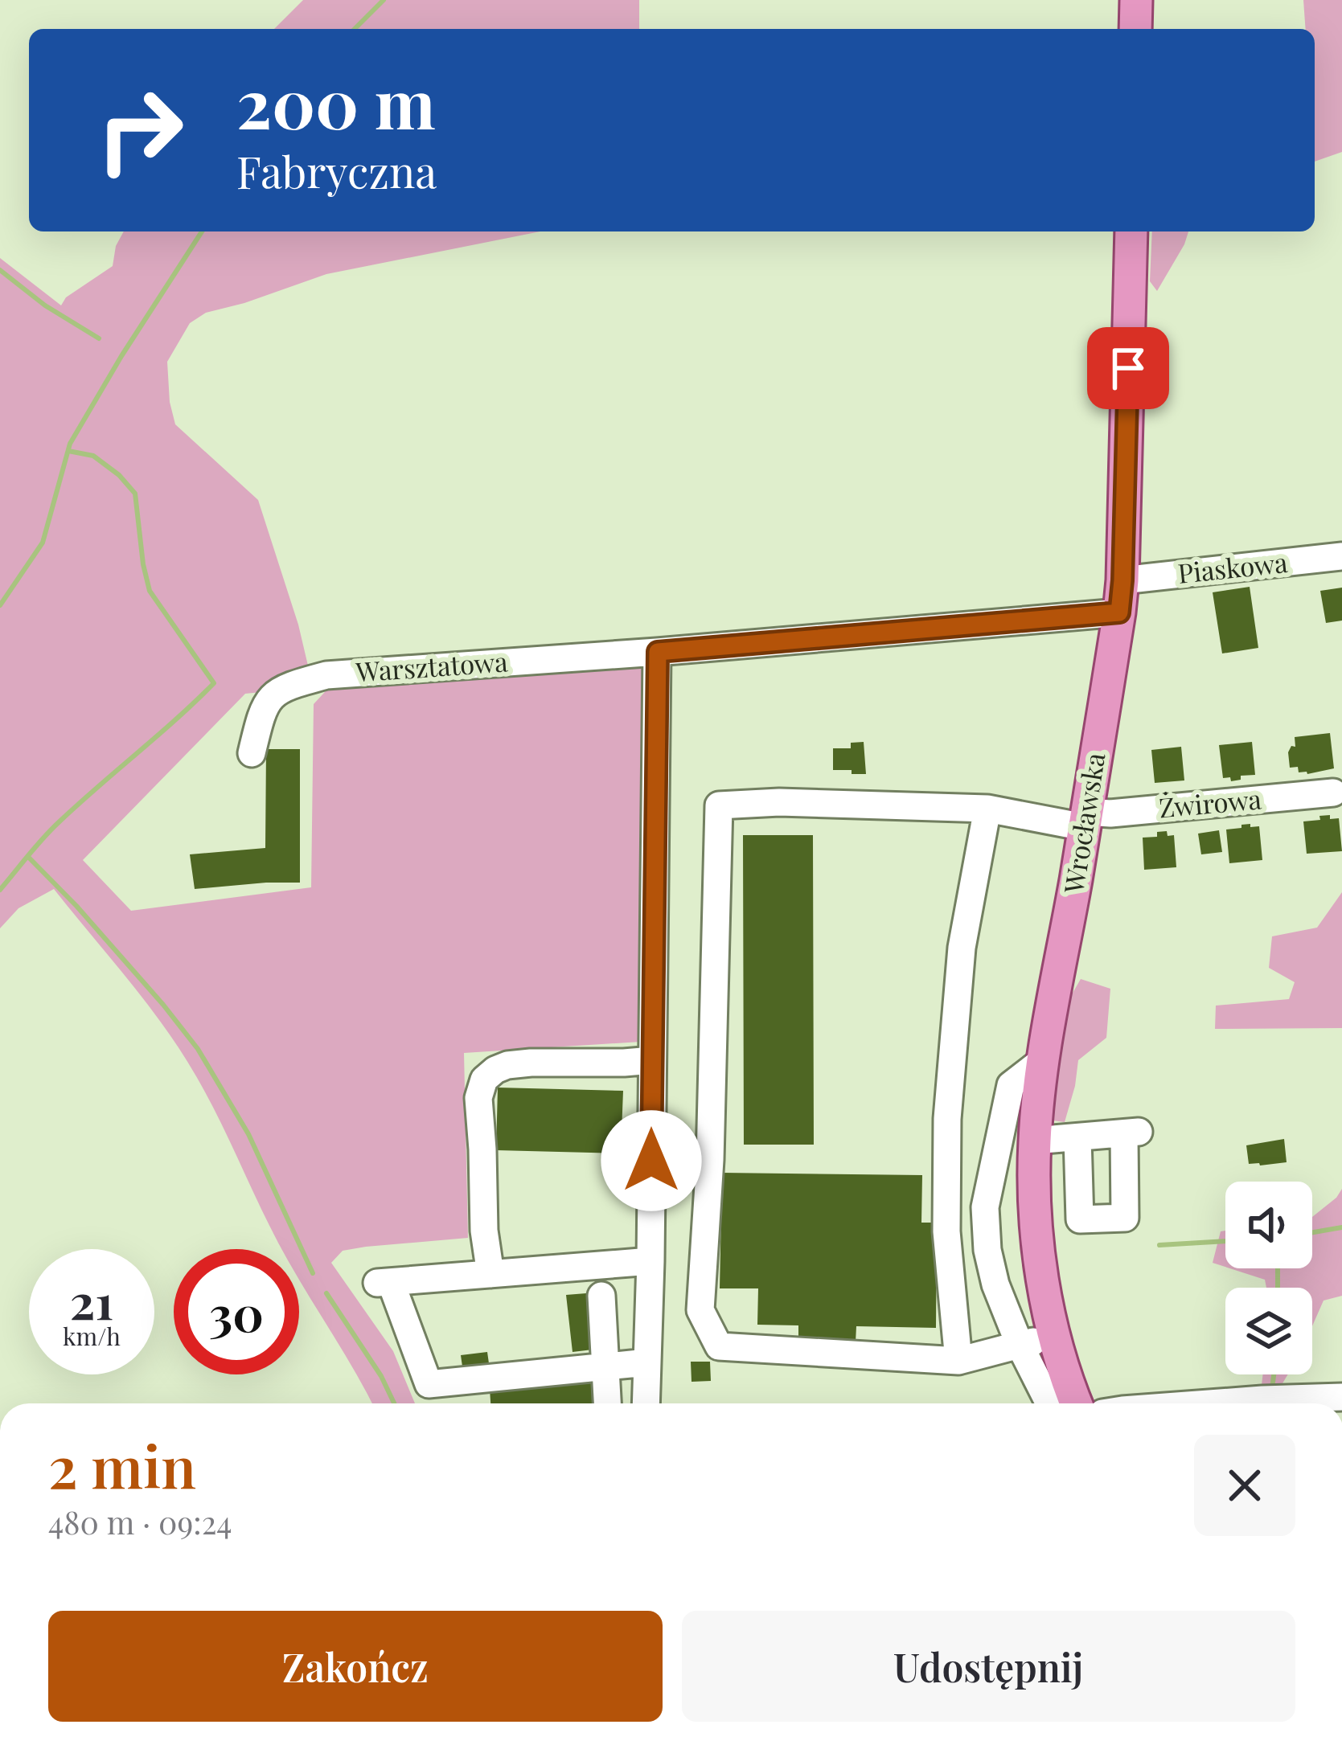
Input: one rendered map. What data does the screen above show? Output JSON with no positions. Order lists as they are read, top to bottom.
{
  "streets": {
    "main road": ["Wrocławska"],
    "street": ["Piaskowa", "Warsztatowa", "Żwirowa"]
  },
  "crossings": [
    ["Piaskowa", "Warsztatowa"],
    ["Piaskowa", "Wrocławska"],
    ["Żwirowa", "Wrocławska"]
  ],
  "page": {
    "turn": ["200 m", "Fabryczna"],
    "speed": "21 km/h",
    "limit": "30",
    "heading": ["2 min", "480 m · 09:24"],
    "buttons": ["Zakończ", "Udostępnij"]
  }
}
